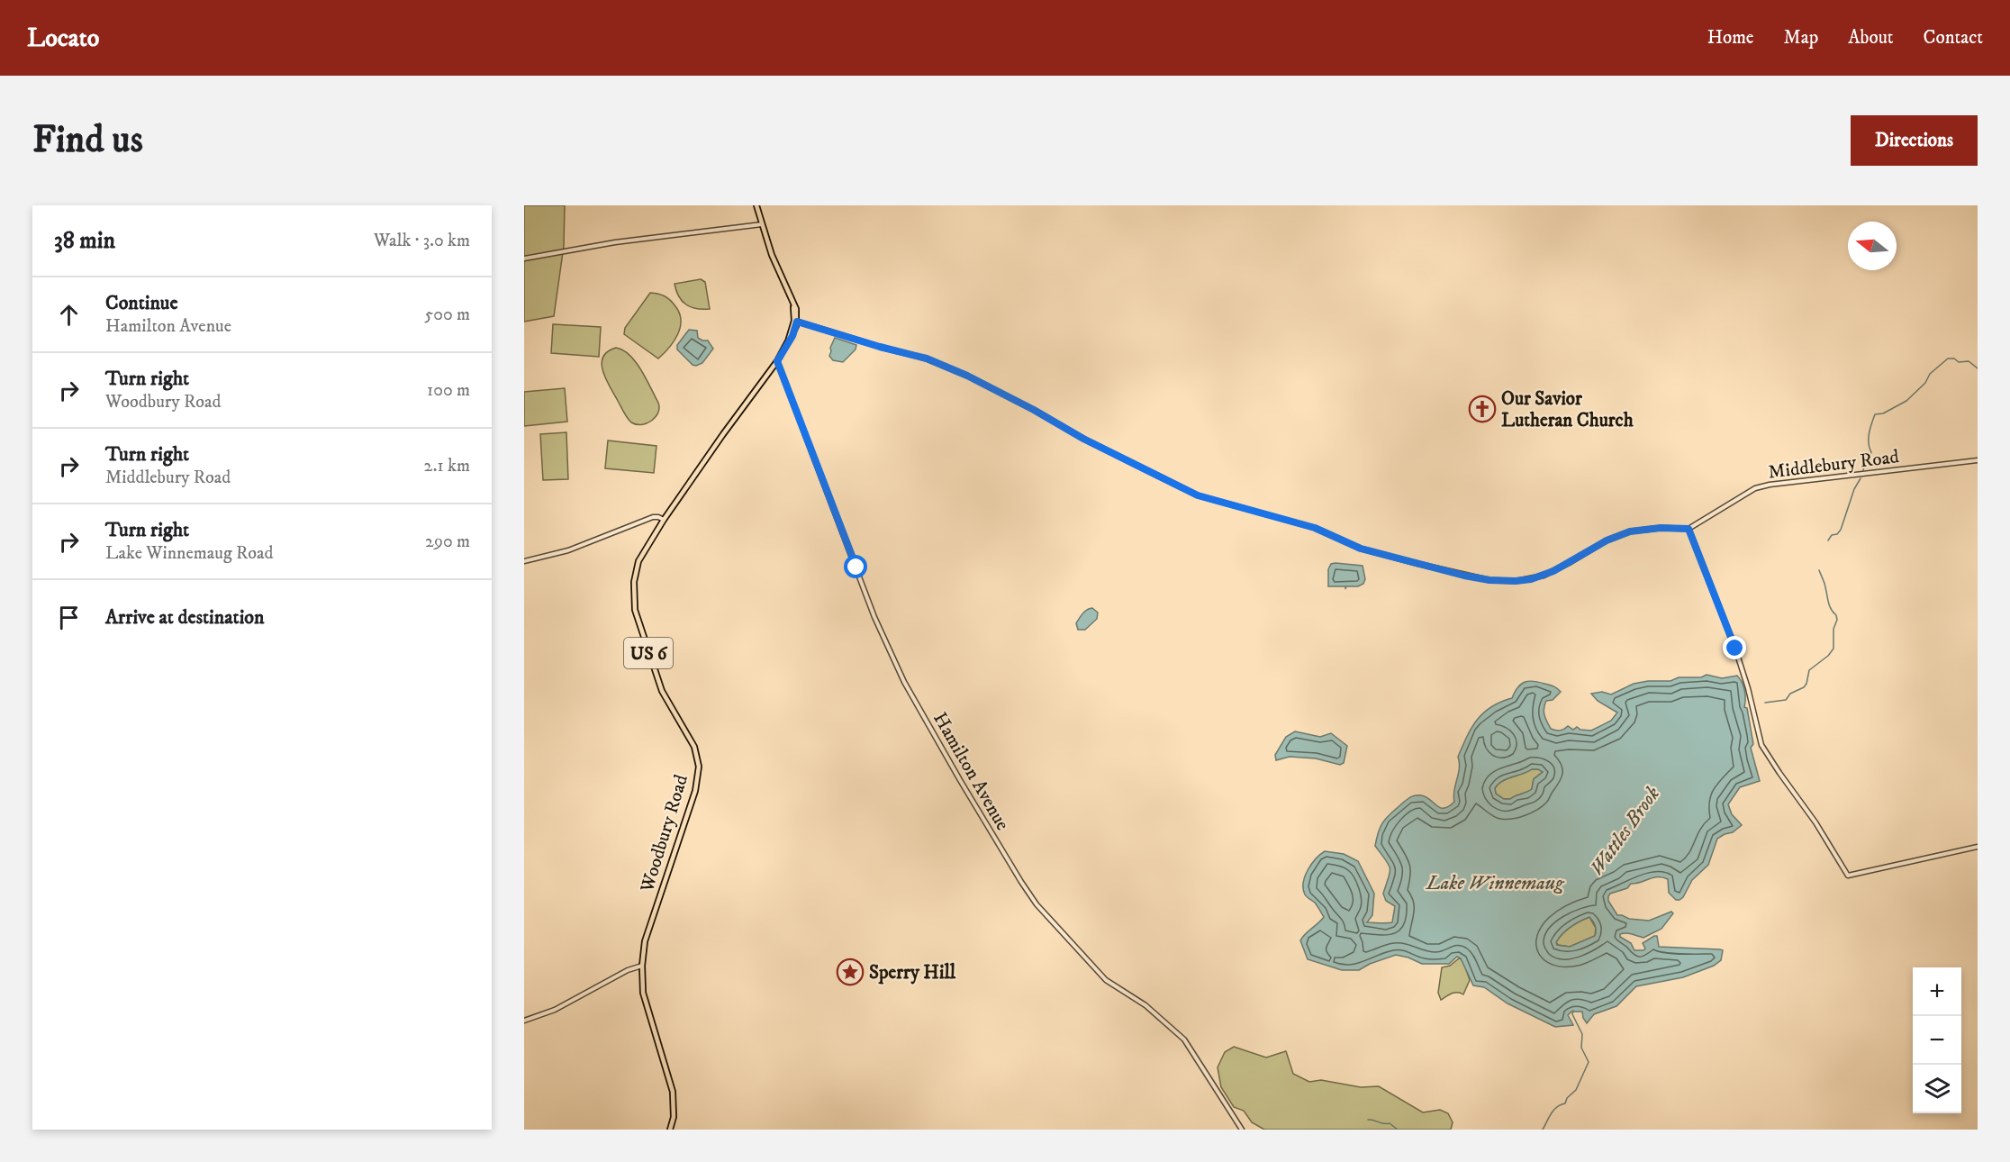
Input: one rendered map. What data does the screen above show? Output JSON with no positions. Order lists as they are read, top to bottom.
{
  "streets": {
    "main road": ["US 6", "Woodbury Road"],
    "street": ["Middlebury Road", "Hamilton Avenue"]
  },
  "crossings": [
    ["US 6", "Woodbury Road"],
    ["Hamilton Avenue", "Woodbury Road"]
  ],
  "water": ["Wattles Brook", "Lake Winnemaug"],
  "places": {
    "church": ["Our Savior Lutheran Church"],
    "place": ["Sperry Hill"]
  },
  "north": "left",
  "page": {
    "header": "Locato",
    "nav": [
      "Home",
      "Map",
      "About",
      "Contact"
    ],
    "buttons": "Directions",
    "title": "Find us",
    "heading": ["38 min", "Walk · 3.0 km"],
    "list": [
      ["Continue", "Hamilton Avenue", "500 m"],
      ["Turn right", "Woodbury Road", "100 m"],
      ["Turn right", "Middlebury Road", "2.1 km"],
      ["Turn right", "Lake Winnemaug Road", "290 m"],
      "Arrive at destination"
    ],
    "map_buttons": ["+", "−"]
  }
}
